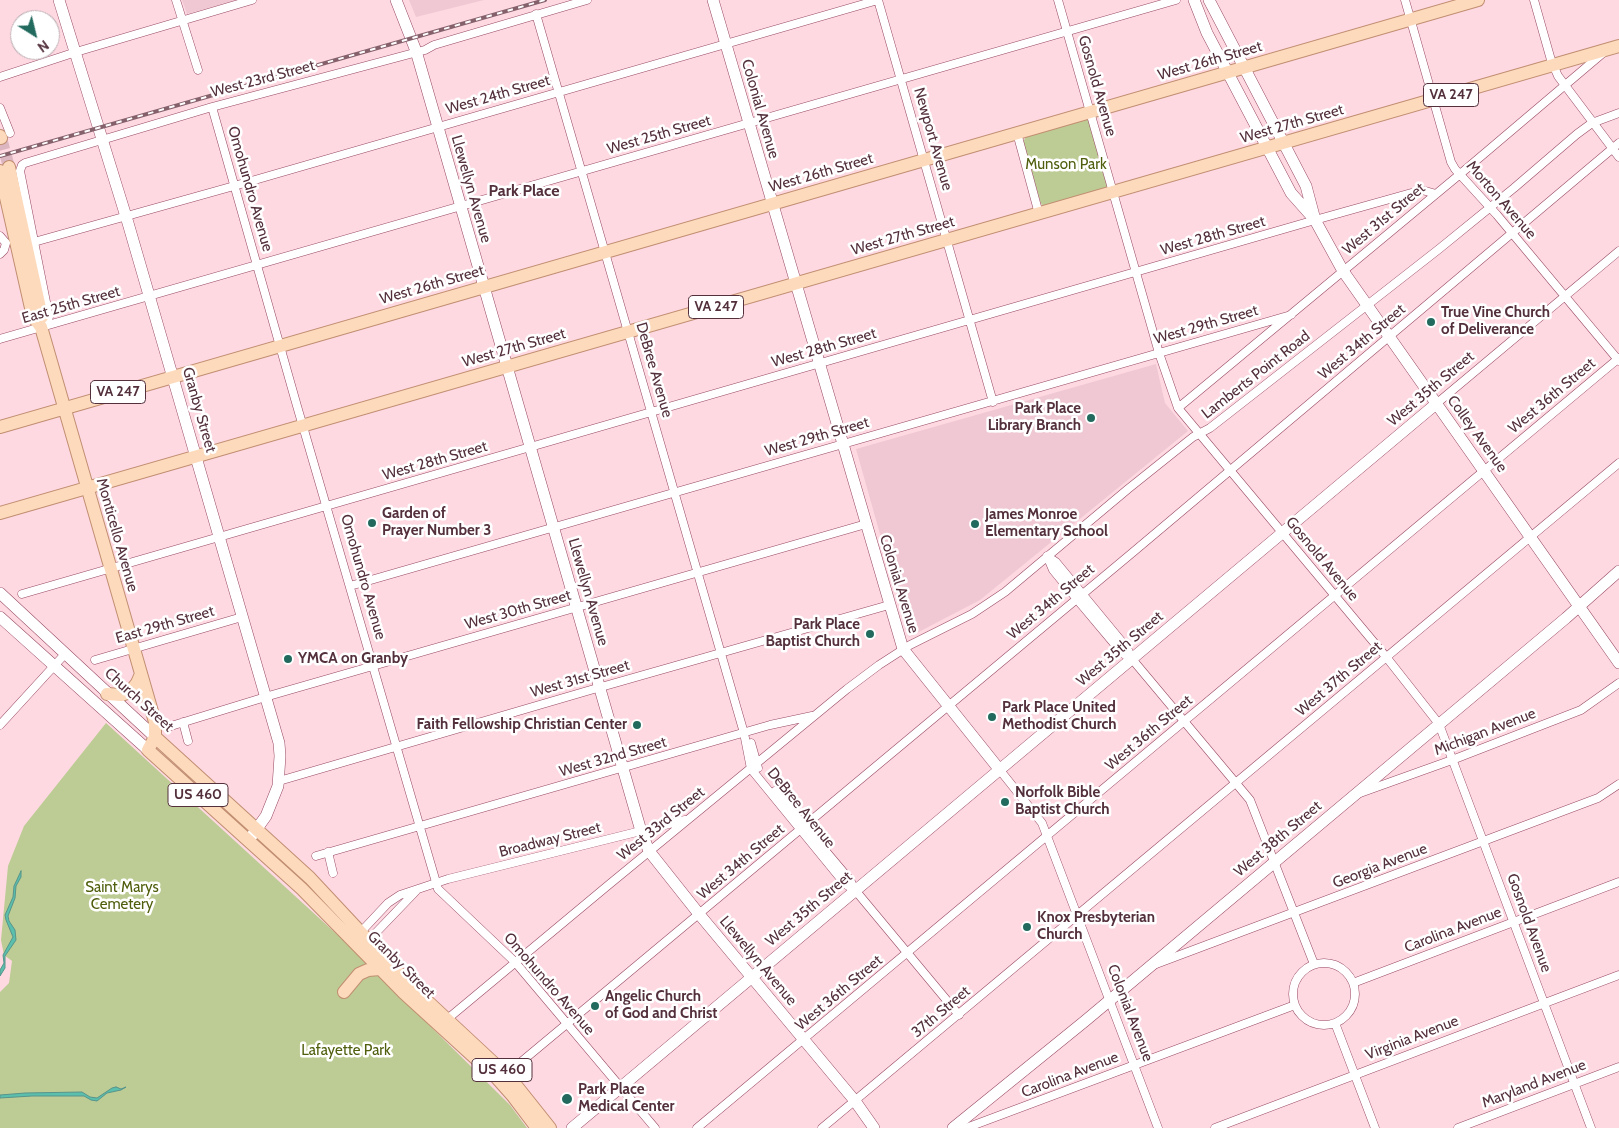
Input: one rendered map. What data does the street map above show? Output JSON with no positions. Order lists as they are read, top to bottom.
{
  "streets": {
    "main road": [
      "West 26th Street",
      "VA 247",
      "West 27th Street",
      "Granby Street",
      "Monticello Avenue",
      "Church Street",
      "US 460"
    ],
    "street": [
      "West 23rd Street",
      "Gosnold Avenue",
      "West 24th Street",
      "Colonial Avenue",
      "West 25th Street",
      "Newport Avenue",
      "Omohundro Avenue",
      "Llewellyn Avenue",
      "Morton Avenue",
      "West 31st Street",
      "West 28th Street",
      "East 25th Street",
      "West 29th Street",
      "West 34th Street",
      "DeBree Avenue",
      "Lamberts Point Road",
      "West 35th Street",
      "West 36th Street",
      "Colley Avenue",
      "West 30th Street",
      "East 29th Street",
      "West 37th Street",
      "Michigan Avenue",
      "West 32nd Street",
      "West 33rd Street",
      "West 38th Street",
      "Broadway Street",
      "Georgia Avenue",
      "Carolina Avenue",
      "37th Street",
      "Virginia Avenue",
      "Maryland Avenue"
    ]
  },
  "crossings": [
    ["West 26th Street", "Gosnold Avenue"],
    ["West 26th Street", "VA 247"],
    ["West 26th Street", "Colonial Avenue"],
    ["West 26th Street", "Newport Avenue"],
    ["West 26th Street", "Omohundro Avenue"],
    ["West 26th Street", "Llewellyn Avenue"],
    ["West 26th Street", "Morton Avenue"],
    ["West 26th Street", "DeBree Avenue"],
    ["West 26th Street", "Granby Street"],
    ["West 26th Street", "Colley Avenue"],
    ["West 23rd Street", "West 24th Street"],
    ["West 23rd Street", "Omohundro Avenue"],
    ["West 23rd Street", "Llewellyn Avenue"],
    ["West 23rd Street", "DeBree Avenue"],
    ["West 23rd Street", "Granby Street"],
    ["Gosnold Avenue", "West 27th Street"],
    ["Gosnold Avenue", "West 25th Street"],
    ["Gosnold Avenue", "West 31st Street"],
    ["Gosnold Avenue", "West 28th Street"],
    ["Gosnold Avenue", "West 29th Street"],
    ["Gosnold Avenue", "West 34th Street"],
    ["Gosnold Avenue", "Lamberts Point Road"],
    ["Gosnold Avenue", "West 35th Street"],
    ["Gosnold Avenue", "West 36th Street"],
    ["Gosnold Avenue", "West 37th Street"],
    ["Gosnold Avenue", "Michigan Avenue"],
    ["Gosnold Avenue", "West 38th Street"],
    ["Gosnold Avenue", "Georgia Avenue"],
    ["Gosnold Avenue", "Carolina Avenue"],
    ["Gosnold Avenue", "Virginia Avenue"],
    ["Gosnold Avenue", "Maryland Avenue"],
    ["West 24th Street", "Colonial Avenue"],
    ["West 24th Street", "Newport Avenue"],
    ["West 24th Street", "Omohundro Avenue"],
    ["West 24th Street", "Llewellyn Avenue"],
    ["West 24th Street", "DeBree Avenue"],
    ["West 24th Street", "Granby Street"],
    ["VA 247", "West 27th Street"],
    ["VA 247", "Granby Street"],
    ["VA 247", "Monticello Avenue"],
    ["Colonial Avenue", "West 27th Street"],
    ["Colonial Avenue", "West 25th Street"],
    ["Colonial Avenue", "West 31st Street"],
    ["Colonial Avenue", "West 28th Street"],
    ["Colonial Avenue", "West 29th Street"],
    ["Colonial Avenue", "West 34th Street"],
    ["Colonial Avenue", "Lamberts Point Road"],
    ["Colonial Avenue", "West 35th Street"],
    ["Colonial Avenue", "West 36th Street"],
    ["Colonial Avenue", "West 30th Street"],
    ["Colonial Avenue", "West 37th Street"],
    ["Colonial Avenue", "West 33rd Street"],
    ["Colonial Avenue", "West 38th Street"],
    ["Colonial Avenue", "Carolina Avenue"],
    ["Colonial Avenue", "37th Street"],
    ["West 27th Street", "Newport Avenue"],
    ["West 27th Street", "Omohundro Avenue"],
    ["West 27th Street", "Llewellyn Avenue"],
    ["West 27th Street", "Morton Avenue"],
    ["West 27th Street", "West 31st Street"],
    ["West 27th Street", "DeBree Avenue"],
    ["West 27th Street", "Granby Street"],
    ["West 27th Street", "Colley Avenue"],
    ["West 25th Street", "Newport Avenue"],
    ["West 25th Street", "Omohundro Avenue"],
    ["West 25th Street", "Llewellyn Avenue"],
    ["West 25th Street", "East 25th Street"],
    ["West 25th Street", "DeBree Avenue"],
    ["West 25th Street", "Granby Street"],
    ["Newport Avenue", "West 28th Street"],
    ["Newport Avenue", "West 29th Street"],
    ["Omohundro Avenue", "West 31st Street"],
    ["Omohundro Avenue", "West 28th Street"],
    ["Omohundro Avenue", "West 29th Street"],
    ["Omohundro Avenue", "West 34th Street"],
    ["Omohundro Avenue", "West 35th Street"],
    ["Omohundro Avenue", "West 30th Street"],
    ["Omohundro Avenue", "West 32nd Street"],
    ["Omohundro Avenue", "West 33rd Street"],
    ["Omohundro Avenue", "Broadway Street"],
    ["Llewellyn Avenue", "West 31st Street"],
    ["Llewellyn Avenue", "West 28th Street"],
    ["Llewellyn Avenue", "West 29th Street"],
    ["Llewellyn Avenue", "West 34th Street"],
    ["Llewellyn Avenue", "West 35th Street"],
    ["Llewellyn Avenue", "West 36th Street"],
    ["Llewellyn Avenue", "West 30th Street"],
    ["Llewellyn Avenue", "West 32nd Street"],
    ["Llewellyn Avenue", "West 33rd Street"],
    ["Llewellyn Avenue", "Broadway Street"],
    ["Llewellyn Avenue", "37th Street"],
    ["Morton Avenue", "West 31st Street"],
    ["Morton Avenue", "West 34th Street"],
    ["Morton Avenue", "Lamberts Point Road"],
    ["Morton Avenue", "West 35th Street"],
    ["Morton Avenue", "West 36th Street"],
    ["West 31st Street", "West 28th Street"],
    ["West 31st Street", "West 29th Street"],
    ["West 31st Street", "DeBree Avenue"],
    ["West 31st Street", "Granby Street"],
    ["West 31st Street", "Colley Avenue"],
    ["West 28th Street", "DeBree Avenue"],
    ["West 28th Street", "Granby Street"],
    ["West 28th Street", "Colley Avenue"],
    ["West 28th Street", "Monticello Avenue"],
    ["East 25th Street", "Granby Street"],
    ["East 25th Street", "Monticello Avenue"],
    ["West 29th Street", "DeBree Avenue"],
    ["West 34th Street", "DeBree Avenue"],
    ["West 34th Street", "Granby Street"],
    ["West 34th Street", "Colley Avenue"],
    ["DeBree Avenue", "West 35th Street"],
    ["DeBree Avenue", "West 36th Street"],
    ["DeBree Avenue", "West 30th Street"],
    ["DeBree Avenue", "West 32nd Street"],
    ["DeBree Avenue", "West 33rd Street"],
    ["DeBree Avenue", "37th Street"],
    ["Lamberts Point Road", "Colley Avenue"],
    ["Lamberts Point Road", "West 33rd Street"],
    ["West 35th Street", "Colley Avenue"],
    ["West 36th Street", "Colley Avenue"],
    ["Granby Street", "West 30th Street"],
    ["Granby Street", "East 29th Street"],
    ["Granby Street", "Church Street"],
    ["Granby Street", "West 33rd Street"],
    ["Granby Street", "Broadway Street"],
    ["Colley Avenue", "West 37th Street"],
    ["Colley Avenue", "West 38th Street"],
    ["Monticello Avenue", "East 29th Street"],
    ["Monticello Avenue", "Church Street"],
    ["West 37th Street", "37th Street"],
    ["Michigan Avenue", "West 38th Street"],
    ["West 32nd Street", "West 33rd Street"],
    ["West 33rd Street", "Broadway Street"],
    ["West 38th Street", "Georgia Avenue"],
    ["West 38th Street", "Carolina Avenue"]
  ],
  "districts": ["Park Place"],
  "parks": ["Munson Park", "Saint Marys Cemetery", "Lafayette Park"],
  "places": [
    "True Vine Church of Deliverance",
    "Park Place Library Branch",
    "Garden of Prayer Number 3",
    "James Monroe Elementary School",
    "Park Place Baptist Church",
    "YMCA on Granby",
    "Park Place United Methodist Church",
    "Faith Fellowship Christian Center",
    "Norfolk Bible Baptist Church",
    "Knox Presbyterian Church",
    "Angelic Church of God and Christ",
    "Park Place Medical Center"
  ],
  "north": "bottom right"
}
